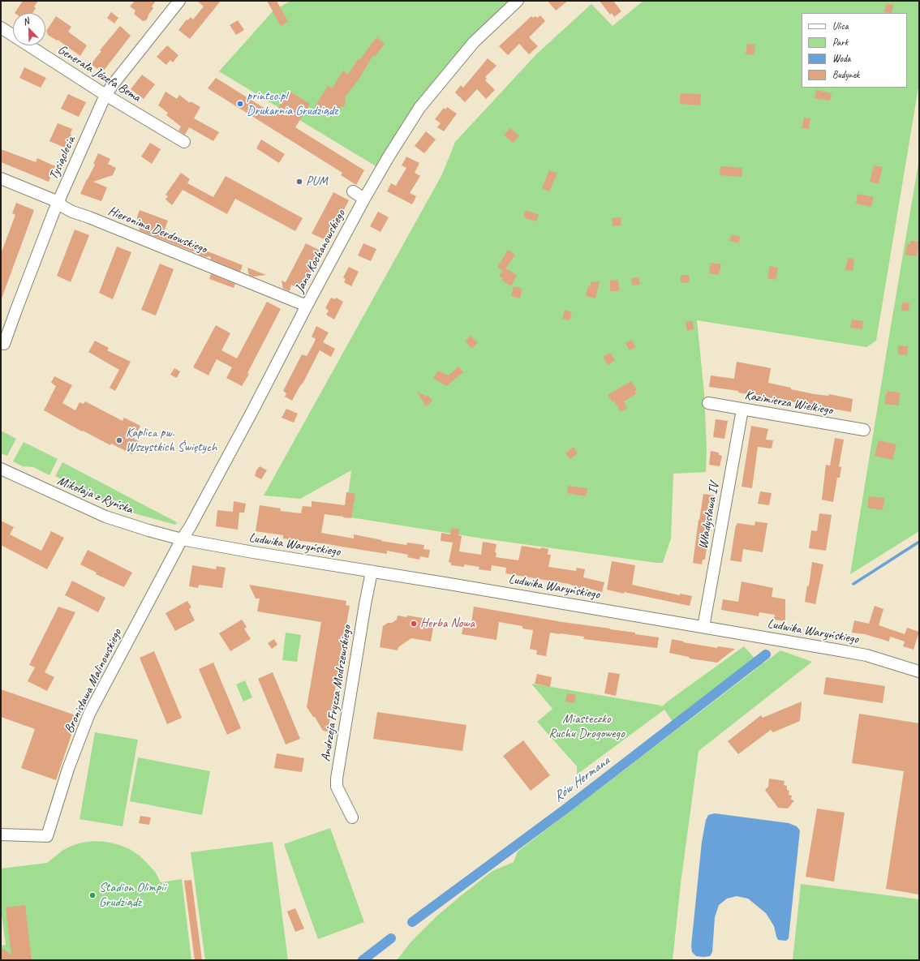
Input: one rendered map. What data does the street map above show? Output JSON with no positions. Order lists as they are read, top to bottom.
{
  "streets": {
    "street": [
      "Generała Józefa Bema",
      "Tysiąclecia",
      "Hieronima Derdowskiego",
      "Jana Kochanowskiego",
      "Kazimierza Wielkiego",
      "Mikołaja z Ryńska",
      "Władysława IV",
      "Ludwika Waryńskiego",
      "Bronisława Malinowskiego",
      "Andrzeja Frycza Modrzewskiego"
    ]
  },
  "crossings": [
    ["Generała Józefa Bema", "Tysiąclecia"],
    ["Tysiąclecia", "Hieronima Derdowskiego"],
    ["Hieronima Derdowskiego", "Jana Kochanowskiego"],
    ["Jana Kochanowskiego", "Mikołaja z Ryńska"],
    ["Jana Kochanowskiego", "Ludwika Waryńskiego"],
    ["Jana Kochanowskiego", "Bronisława Malinowskiego"],
    ["Kazimierza Wielkiego", "Władysława IV"],
    ["Mikołaja z Ryńska", "Ludwika Waryńskiego"],
    ["Mikołaja z Ryńska", "Bronisława Malinowskiego"],
    ["Władysława IV", "Ludwika Waryńskiego"],
    ["Ludwika Waryńskiego", "Bronisława Malinowskiego"],
    ["Ludwika Waryńskiego", "Andrzeja Frycza Modrzewskiego"]
  ],
  "water": ["Rów Hermana"],
  "parks": ["Miasteczko Ruchu Drogowego"],
  "places": [
    "printeo.pl Drukarnia Grudziądz",
    "PUM",
    "Kaplica pw. Wszystkich Świętych",
    "Herba Nowa",
    "Stadion Olimpii Grudziądz"
  ],
  "legend": [
    "Ulica",
    "Park",
    "Woda",
    "Budynek"
  ],
  "north": "top left"
}
